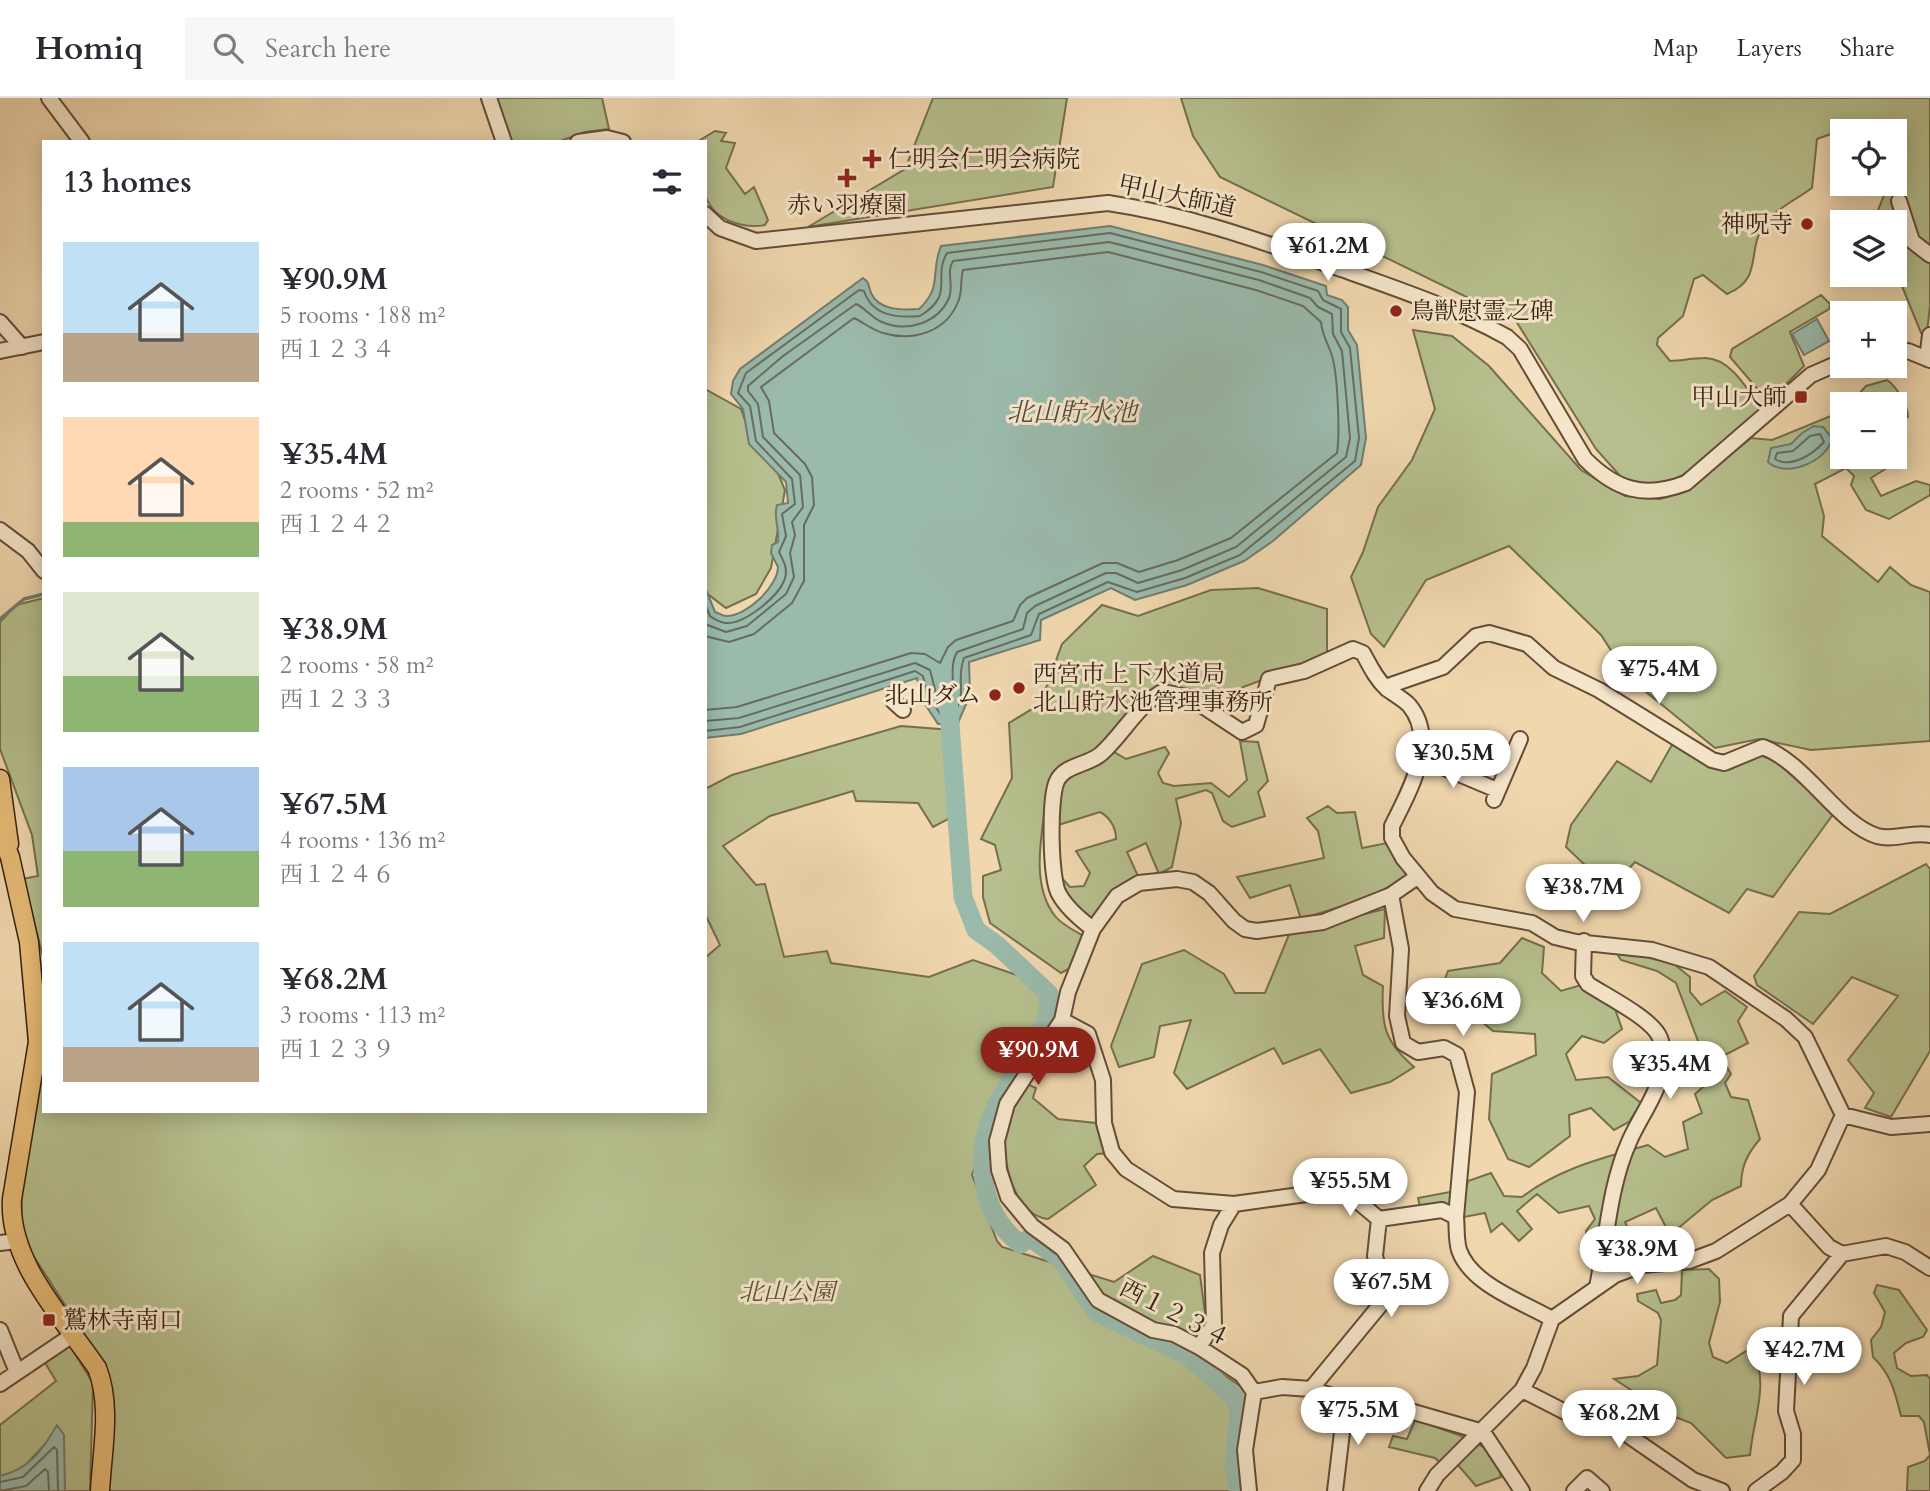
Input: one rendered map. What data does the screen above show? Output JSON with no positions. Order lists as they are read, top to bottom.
{
  "streets": {
    "street": ["甲山大師道", "西１２３４"]
  },
  "water": ["北山貯水池"],
  "parks": ["北山公園"],
  "places": {
    "health": ["仁明会仁明会病院", "赤い羽療園"],
    "other": [
      "神呪寺",
      "鳥獣慰霊之碑",
      "西宮市上下水道局 北山貯水池管理事務所",
      "北山ダム"
    ],
    "transit": ["甲山大師", "鷲林寺南口"]
  },
  "page": {
    "header": "Homiq",
    "search": "Search here",
    "nav": ["Map", "Layers", "Share"],
    "map_buttons": ["+", "−"],
    "heading": "13 homes",
    "price": [
      "¥61.2M",
      "¥75.4M",
      "¥30.5M",
      "¥38.7M",
      "¥36.6M",
      "¥90.9M",
      "¥35.4M",
      "¥55.5M",
      "¥38.9M",
      "¥67.5M",
      "¥42.7M",
      "¥75.5M",
      "¥68.2M"
    ],
    "list": [
      {
        "name": "¥90.9M",
        "note": "5 rooms · 188 m² · 西１２３４"
      },
      {
        "name": "¥35.4M",
        "note": "2 rooms · 52 m² · 西１２４２"
      },
      {
        "name": "¥38.9M",
        "note": "2 rooms · 58 m² · 西１２３３"
      },
      {
        "name": "¥67.5M",
        "note": "4 rooms · 136 m² · 西１２４６"
      },
      {
        "name": "¥68.2M",
        "note": "3 rooms · 113 m² · 西１２３９"
      }
    ]
  }
}
